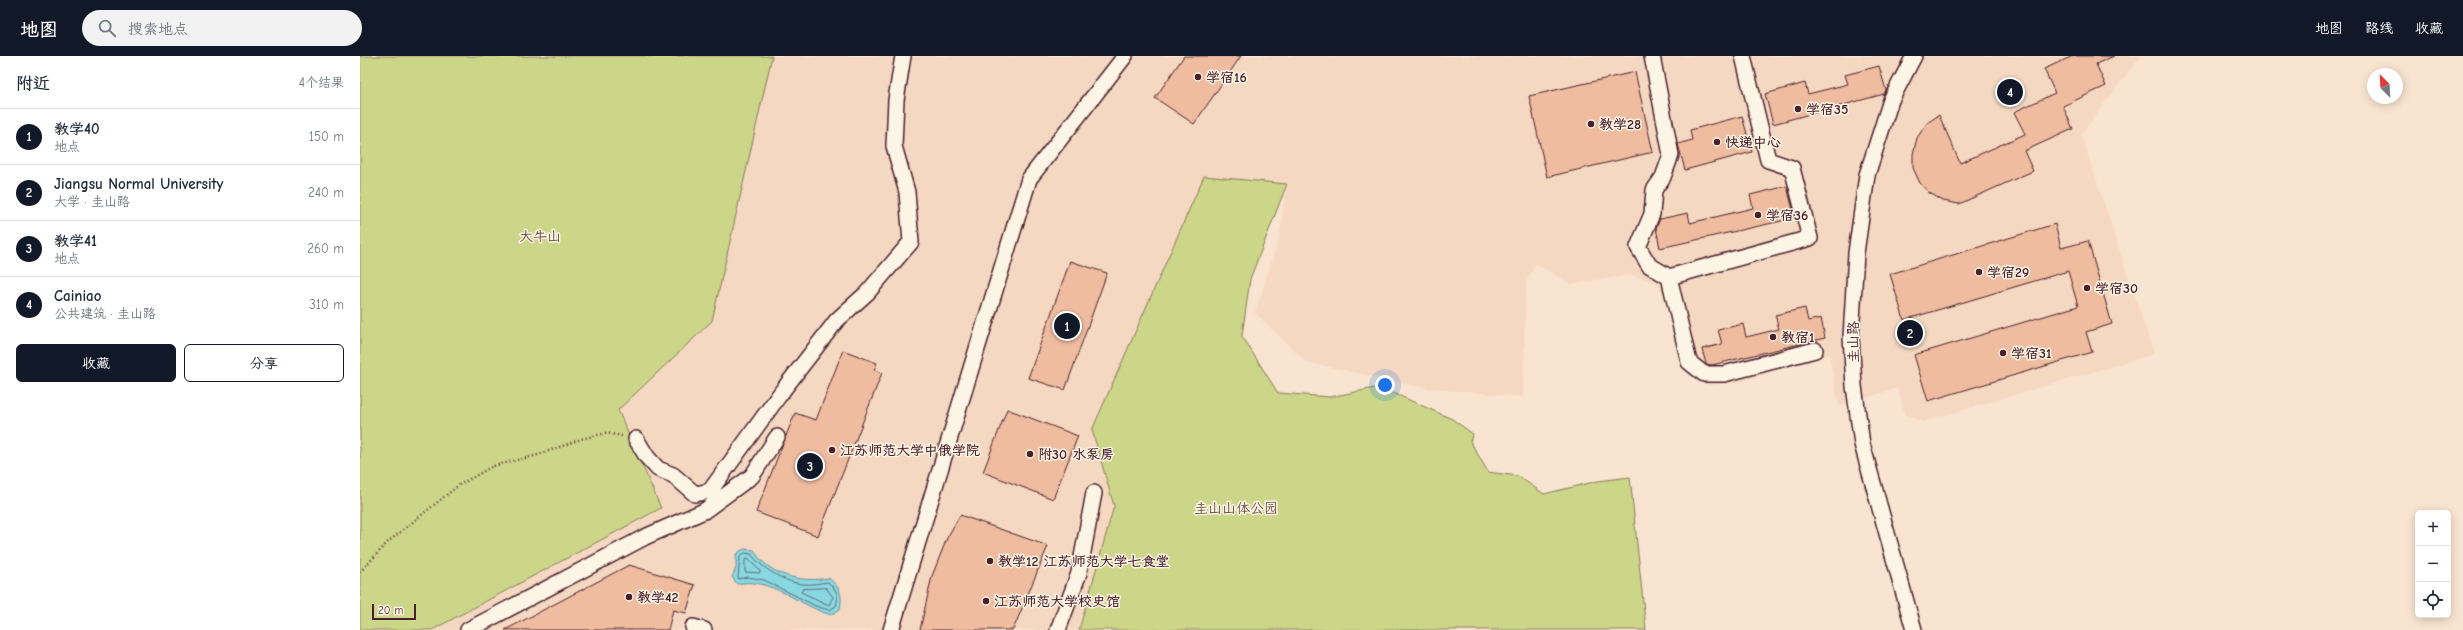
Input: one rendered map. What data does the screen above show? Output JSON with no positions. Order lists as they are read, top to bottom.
{
  "streets": {
    "street": ["圭山路"]
  },
  "parks": ["大牛山", "圭山山体公园"],
  "places": [
    "学宿16",
    "学宿35",
    "教学28",
    "快递中心",
    "学宿36",
    "学宿29",
    "学宿30",
    "教宿1",
    "学宿31",
    "江苏师范大学中俄学院",
    "附30 水泵房",
    "教学12 江苏师范大学七食堂",
    "教学42",
    "江苏师范大学校史馆"
  ],
  "scale_bar": "20 m",
  "north": "top left",
  "page": {
    "header": "地图",
    "search": "搜索地点",
    "nav": ["地图", "路线", "收藏"],
    "heading": ["附近", "4个结果"],
    "pins": [
      "4",
      "1",
      "2",
      "3"
    ],
    "list": [
      {
        "mark": "1",
        "name": "教学40",
        "note": "地点",
        "value": "150 m"
      },
      {
        "mark": "2",
        "name": "Jiangsu Normal University",
        "note": "大学 · 圭山路",
        "value": "240 m"
      },
      {
        "mark": "3",
        "name": "教学41",
        "note": "地点",
        "value": "260 m"
      },
      {
        "mark": "4",
        "name": "Cainiao",
        "note": "公共建筑 · 圭山路",
        "value": "310 m"
      }
    ],
    "buttons": ["收藏", "分享"],
    "map_buttons": ["+", "−"],
    "scale": "20 m"
  }
}
